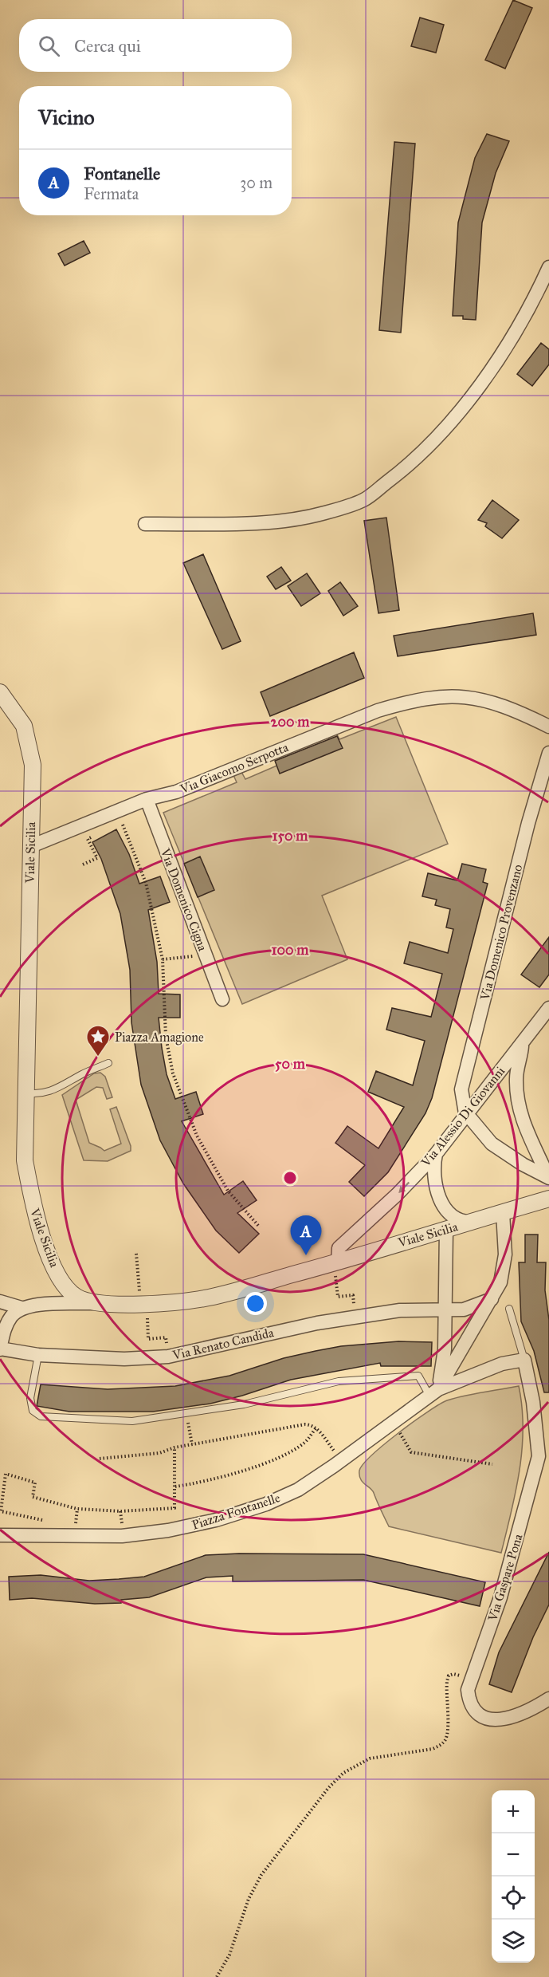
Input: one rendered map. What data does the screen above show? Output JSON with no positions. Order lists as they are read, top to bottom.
{
  "streets": {
    "street": [
      "Via Giacomo Serpotta",
      "Viale Sicilia",
      "Via Domenico Cigna",
      "Via Domenico Provenzano",
      "Via Alessio Di Giovanni",
      "Via Renato Candida",
      "Piazza Fontanelle",
      "Via Gaspare Pona"
    ]
  },
  "crossings": [
    ["Via Giacomo Serpotta", "Viale Sicilia"],
    ["Via Giacomo Serpotta", "Via Domenico Cigna"],
    ["Viale Sicilia", "Via Alessio Di Giovanni"],
    ["Via Domenico Provenzano", "Via Alessio Di Giovanni"]
  ],
  "one_way": ["Via Alessio Di Giovanni"],
  "places": {
    "place": ["Piazza Amagione"]
  },
  "page": {
    "search": "Cerca qui",
    "heading": "Vicino",
    "list": [
      {
        "mark": "A",
        "name": "Fontanelle",
        "note": "Fermata",
        "value": "30 m"
      }
    ],
    "pins": "A",
    "map_buttons": ["+", "−"]
  },
  "rings": [
    "200 m",
    "150 m",
    "100 m",
    "50 m"
  ]
}
